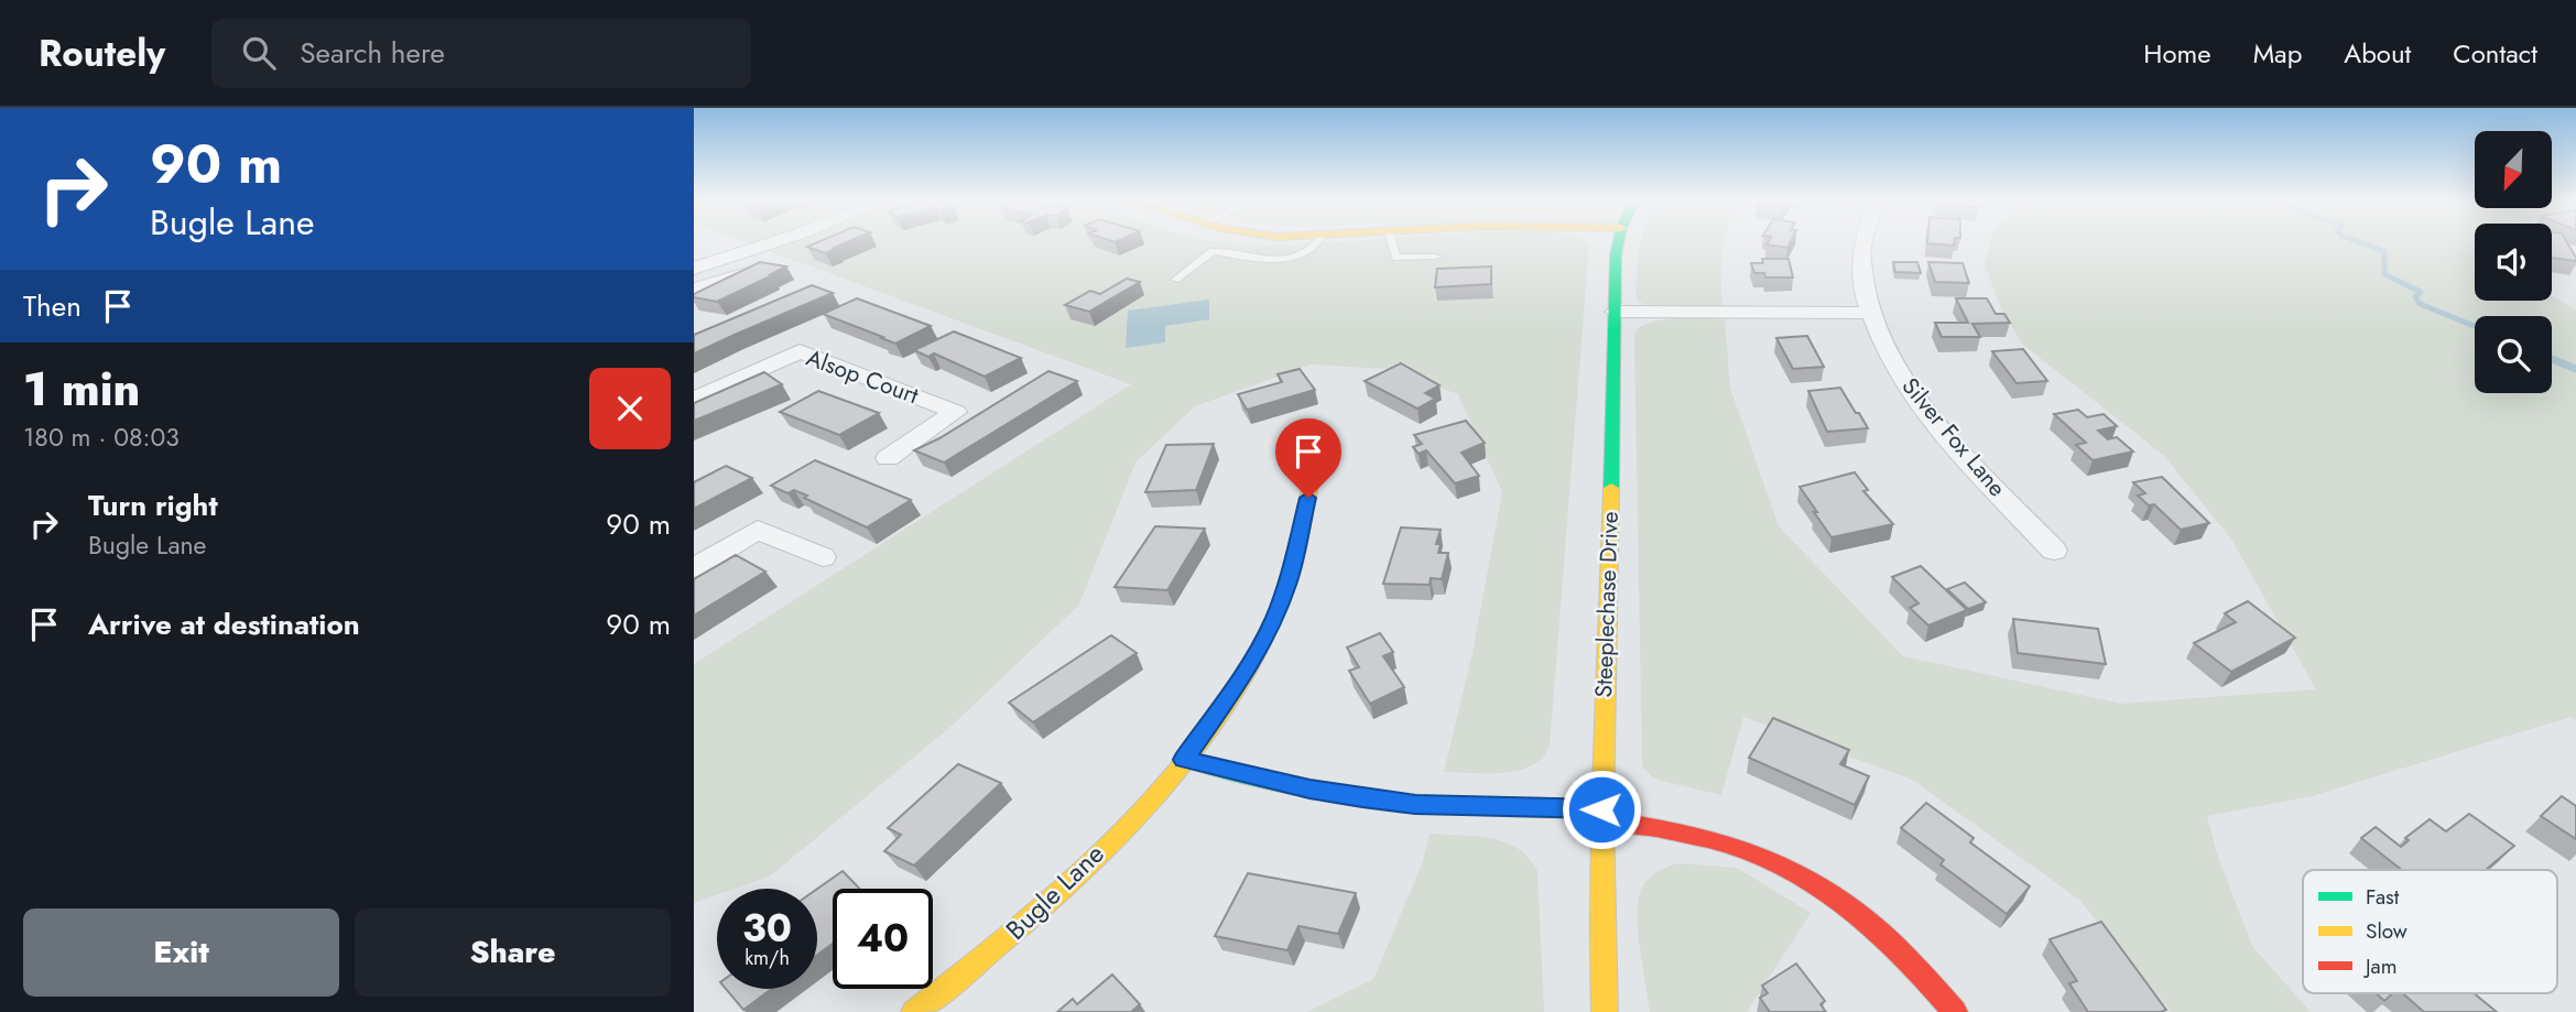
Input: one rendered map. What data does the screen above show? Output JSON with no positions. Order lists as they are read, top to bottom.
{
  "streets": {
    "street": [
      "Alsop Court",
      "Silver Fox Lane",
      "Steeplechase Drive",
      "Bugle Lane"
    ]
  },
  "legend": ["Fast", "Slow", "Jam"],
  "north": "bottom left",
  "page": {
    "header": "Routely",
    "search": "Search here",
    "nav": [
      "Home",
      "Map",
      "About",
      "Contact"
    ],
    "turn": ["90 m", "Bugle Lane"],
    "then": "Then",
    "heading": ["1 min", "180 m · 08:03"],
    "list": [
      {
        "name": "Turn right",
        "note": "Bugle Lane",
        "value": "90 m"
      },
      {
        "name": "Arrive at destination",
        "value": "90 m"
      }
    ],
    "speed": "30 km/h",
    "limit": "40",
    "buttons": ["Exit", "Share"]
  }
}
